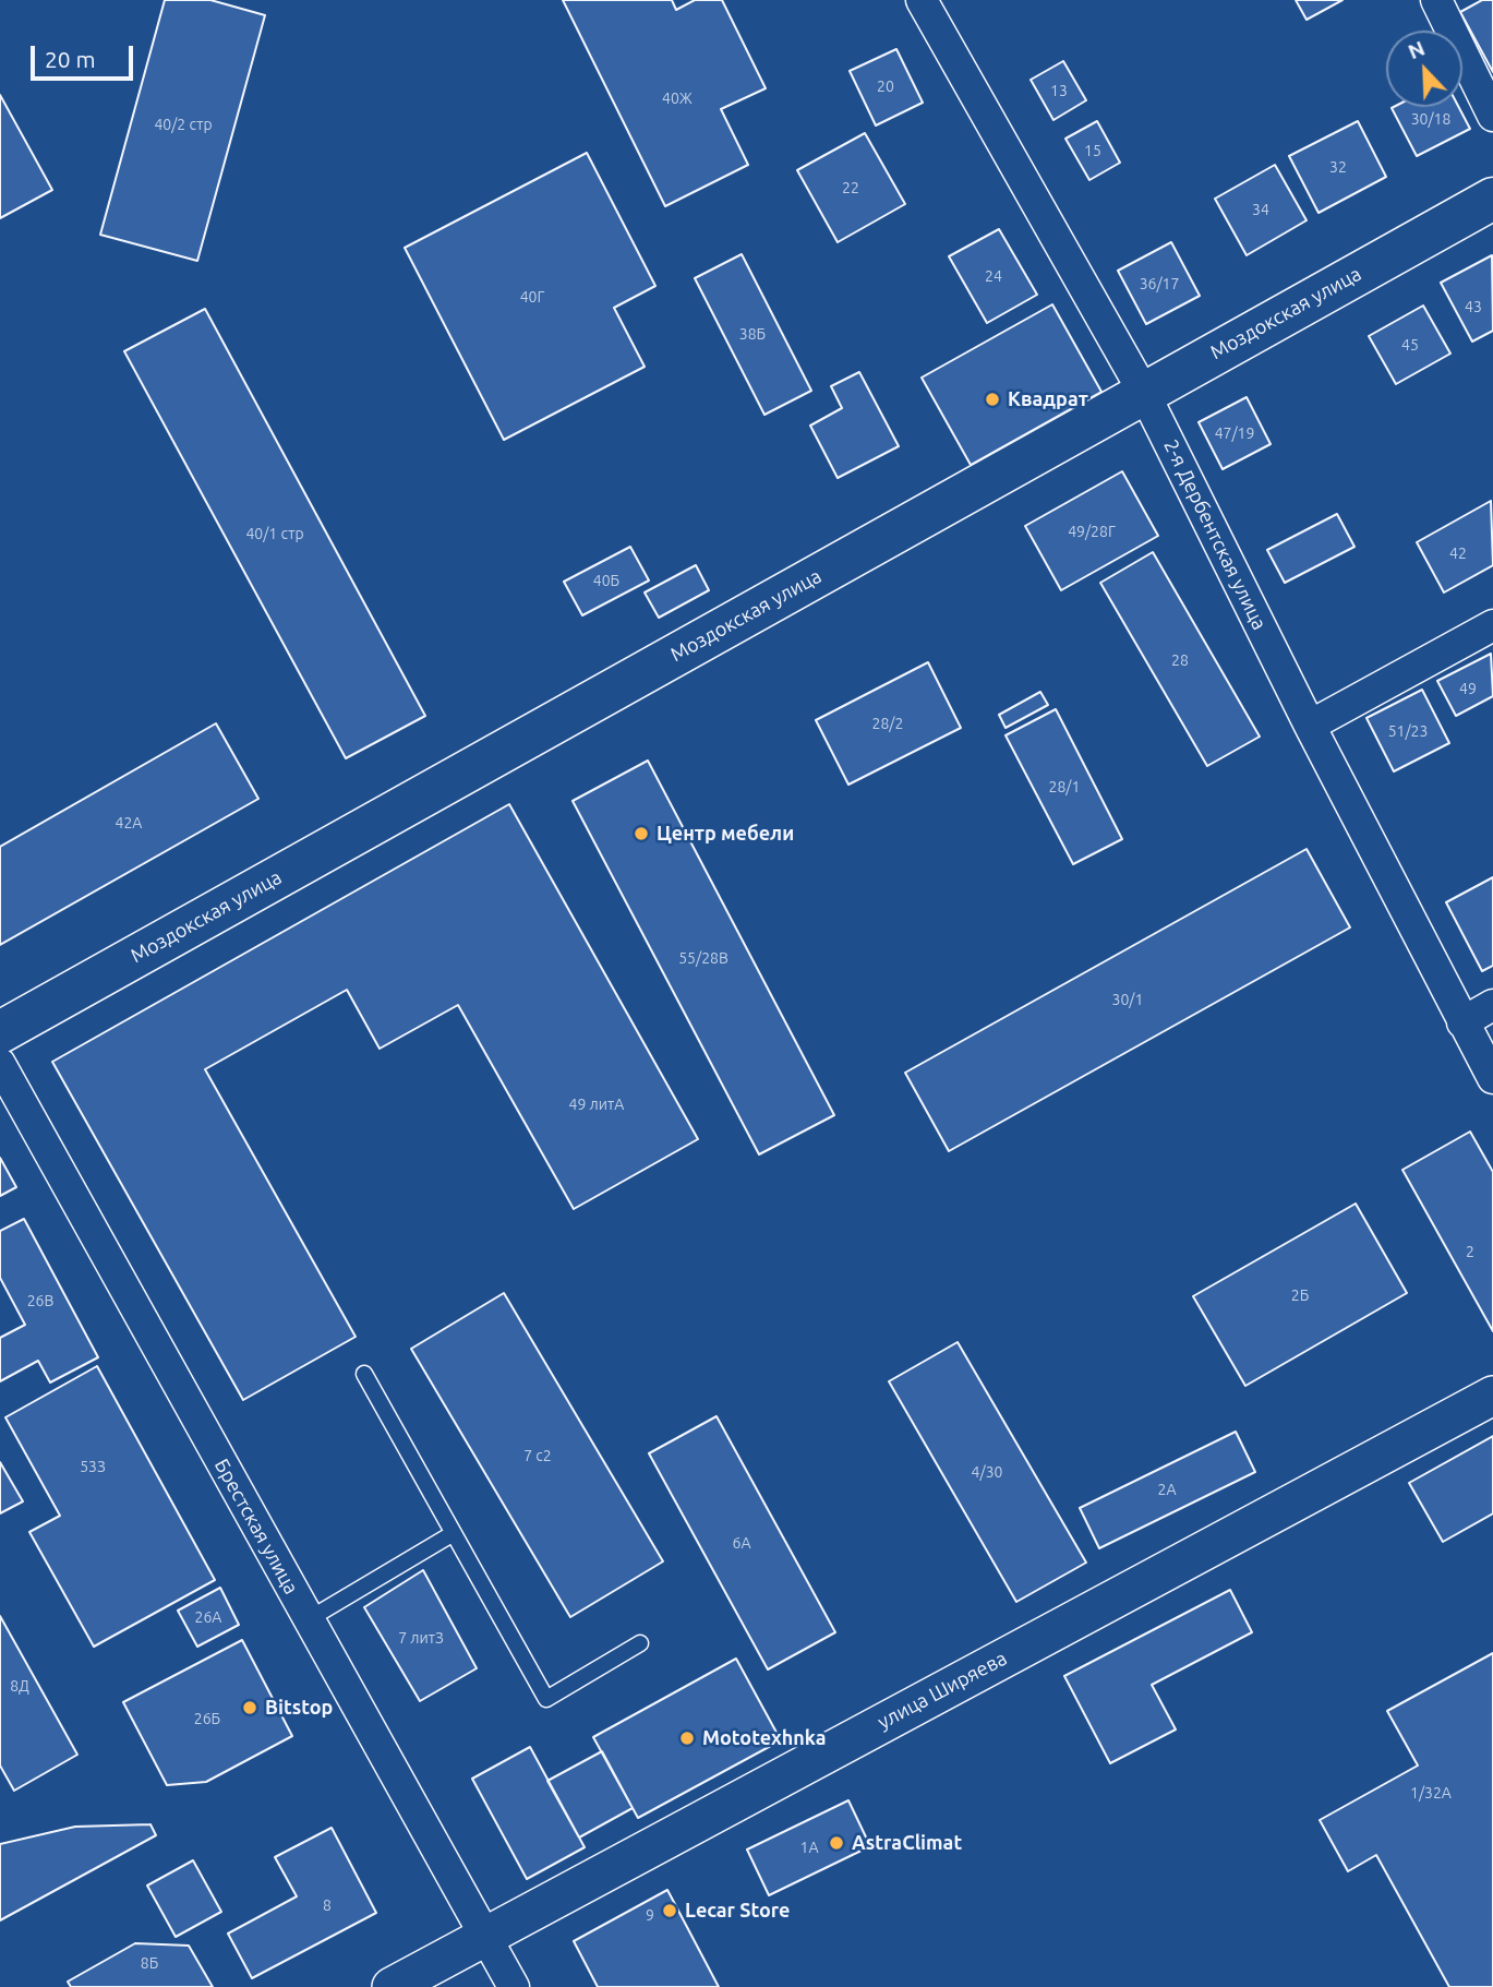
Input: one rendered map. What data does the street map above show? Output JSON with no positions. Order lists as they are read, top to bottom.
{
  "streets": {
    "main road": ["Моздокская улица"],
    "street": ["2-я Дербентская улица", "Брестская улица", "улица Ширяева"]
  },
  "crossings": [
    ["Моздокская улица", "2-я Дербентская улица"],
    ["Брестская улица", "улица Ширяева"]
  ],
  "places": [
    "Квадрат",
    "Центр мебели",
    "Bitstop",
    "Mototexhnka",
    "AstraClimat",
    "Lecar Store"
  ],
  "house_numbers": [
    "20",
    "13",
    "40Ж",
    "30/18",
    "40/2 стр",
    "15",
    "32",
    "22",
    "34",
    "24",
    "36/17",
    "40Г",
    "43",
    "38Б",
    "45",
    "47/19",
    "49/28Г",
    "40/1 стр",
    "42",
    "40Б",
    "28",
    "49",
    "28/2",
    "51/23",
    "28/1",
    "42А",
    "55/28В",
    "30/1",
    "49 литА",
    "2",
    "2Б",
    "26В",
    "7 с2",
    "53З",
    "4/30",
    "2А",
    "6А",
    "26А",
    "7 литЗ",
    "8Д",
    "26Б",
    "1/32А",
    "1А",
    "8",
    "9",
    "8Б"
  ],
  "scale_bar": "20 m",
  "north": "top left"
}
